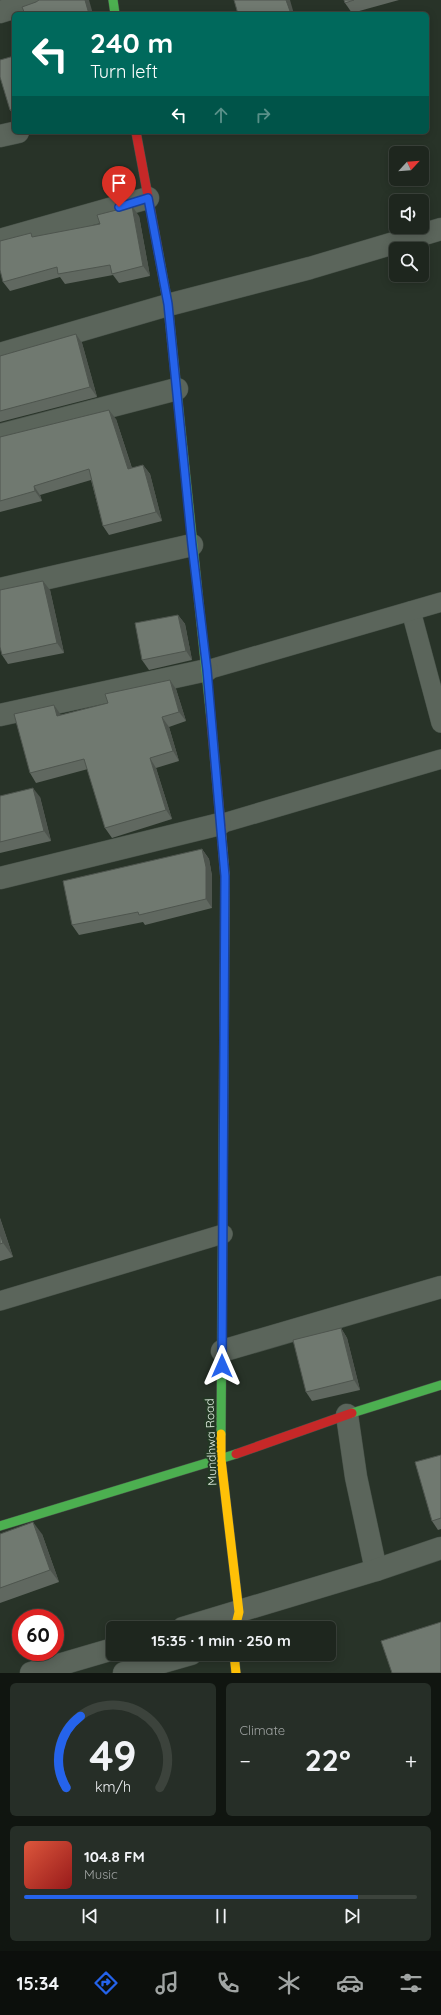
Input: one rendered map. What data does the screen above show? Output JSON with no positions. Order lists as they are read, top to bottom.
{
  "streets": {
    "main road": ["Mundhwa Road"]
  },
  "north": "top right",
  "page": {
    "turn": ["240 m", "Turn left"],
    "limit": "60",
    "trip": "15:35 · 1 min · 250 m",
    "tile": "Climate",
    "heat": ["−", "22°", "+"],
    "song": ["104.8 FM", "Music"],
    "tabs": "15:34",
    "gauge": ["49", "km/h"]
  }
}
